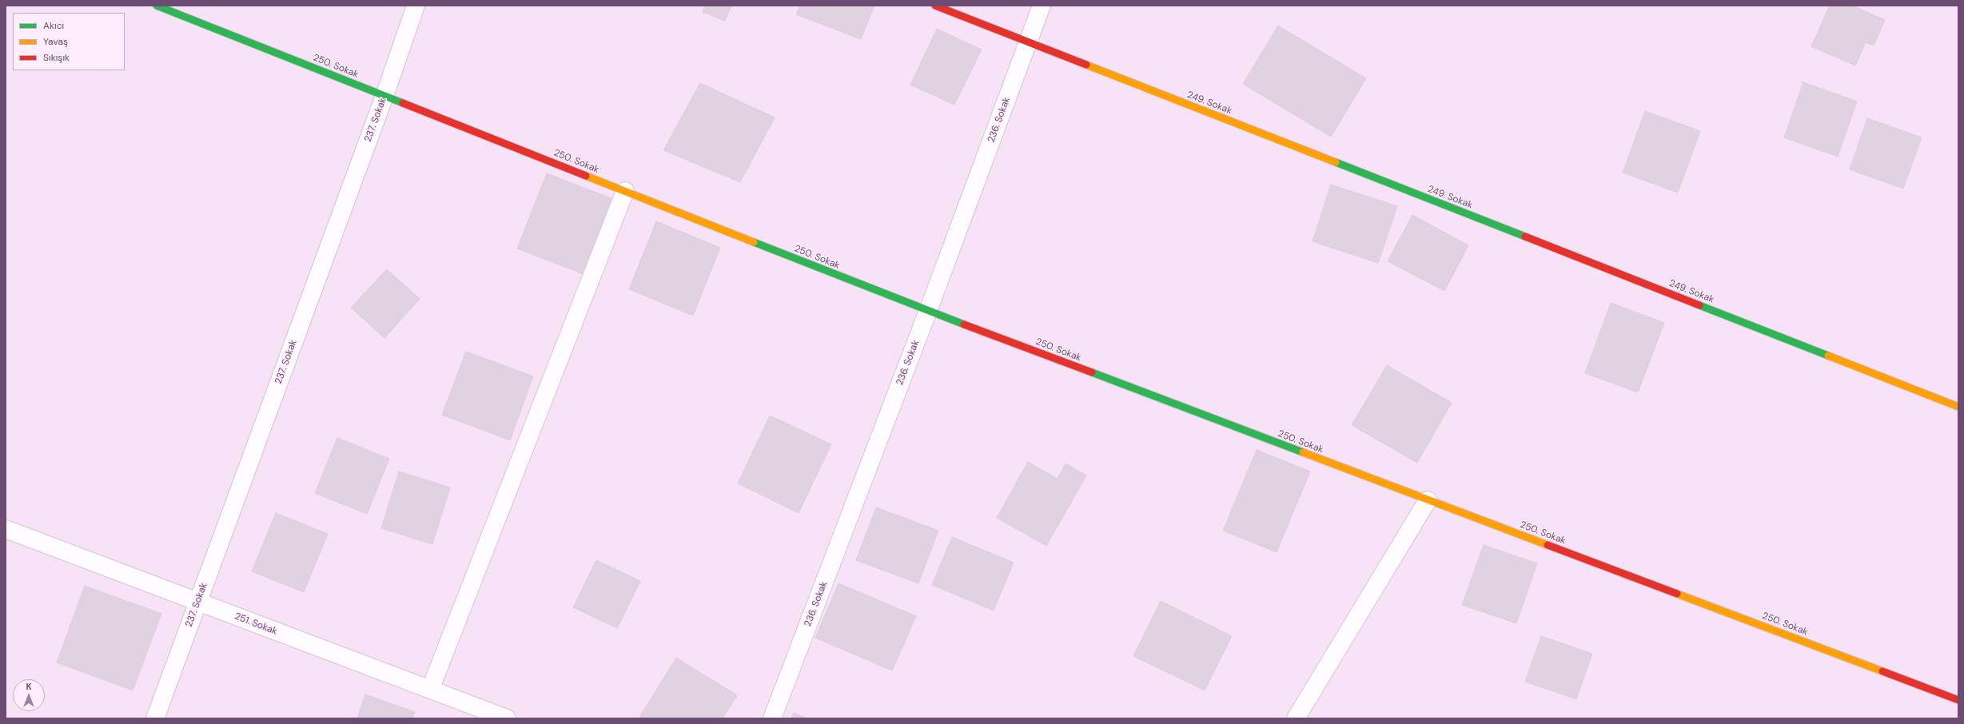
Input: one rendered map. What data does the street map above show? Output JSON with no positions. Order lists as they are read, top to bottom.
{
  "streets": {
    "street": [
      "250. Sokak",
      "249. Sokak",
      "237. Sokak",
      "236. Sokak",
      "251. Sokak"
    ]
  },
  "crossings": [
    ["250. Sokak", "237. Sokak"],
    ["250. Sokak", "236. Sokak"],
    ["249. Sokak", "236. Sokak"],
    ["237. Sokak", "251. Sokak"]
  ],
  "legend": ["Akıcı", "Yavaş", "Sıkışık"],
  "north": "top"
}
